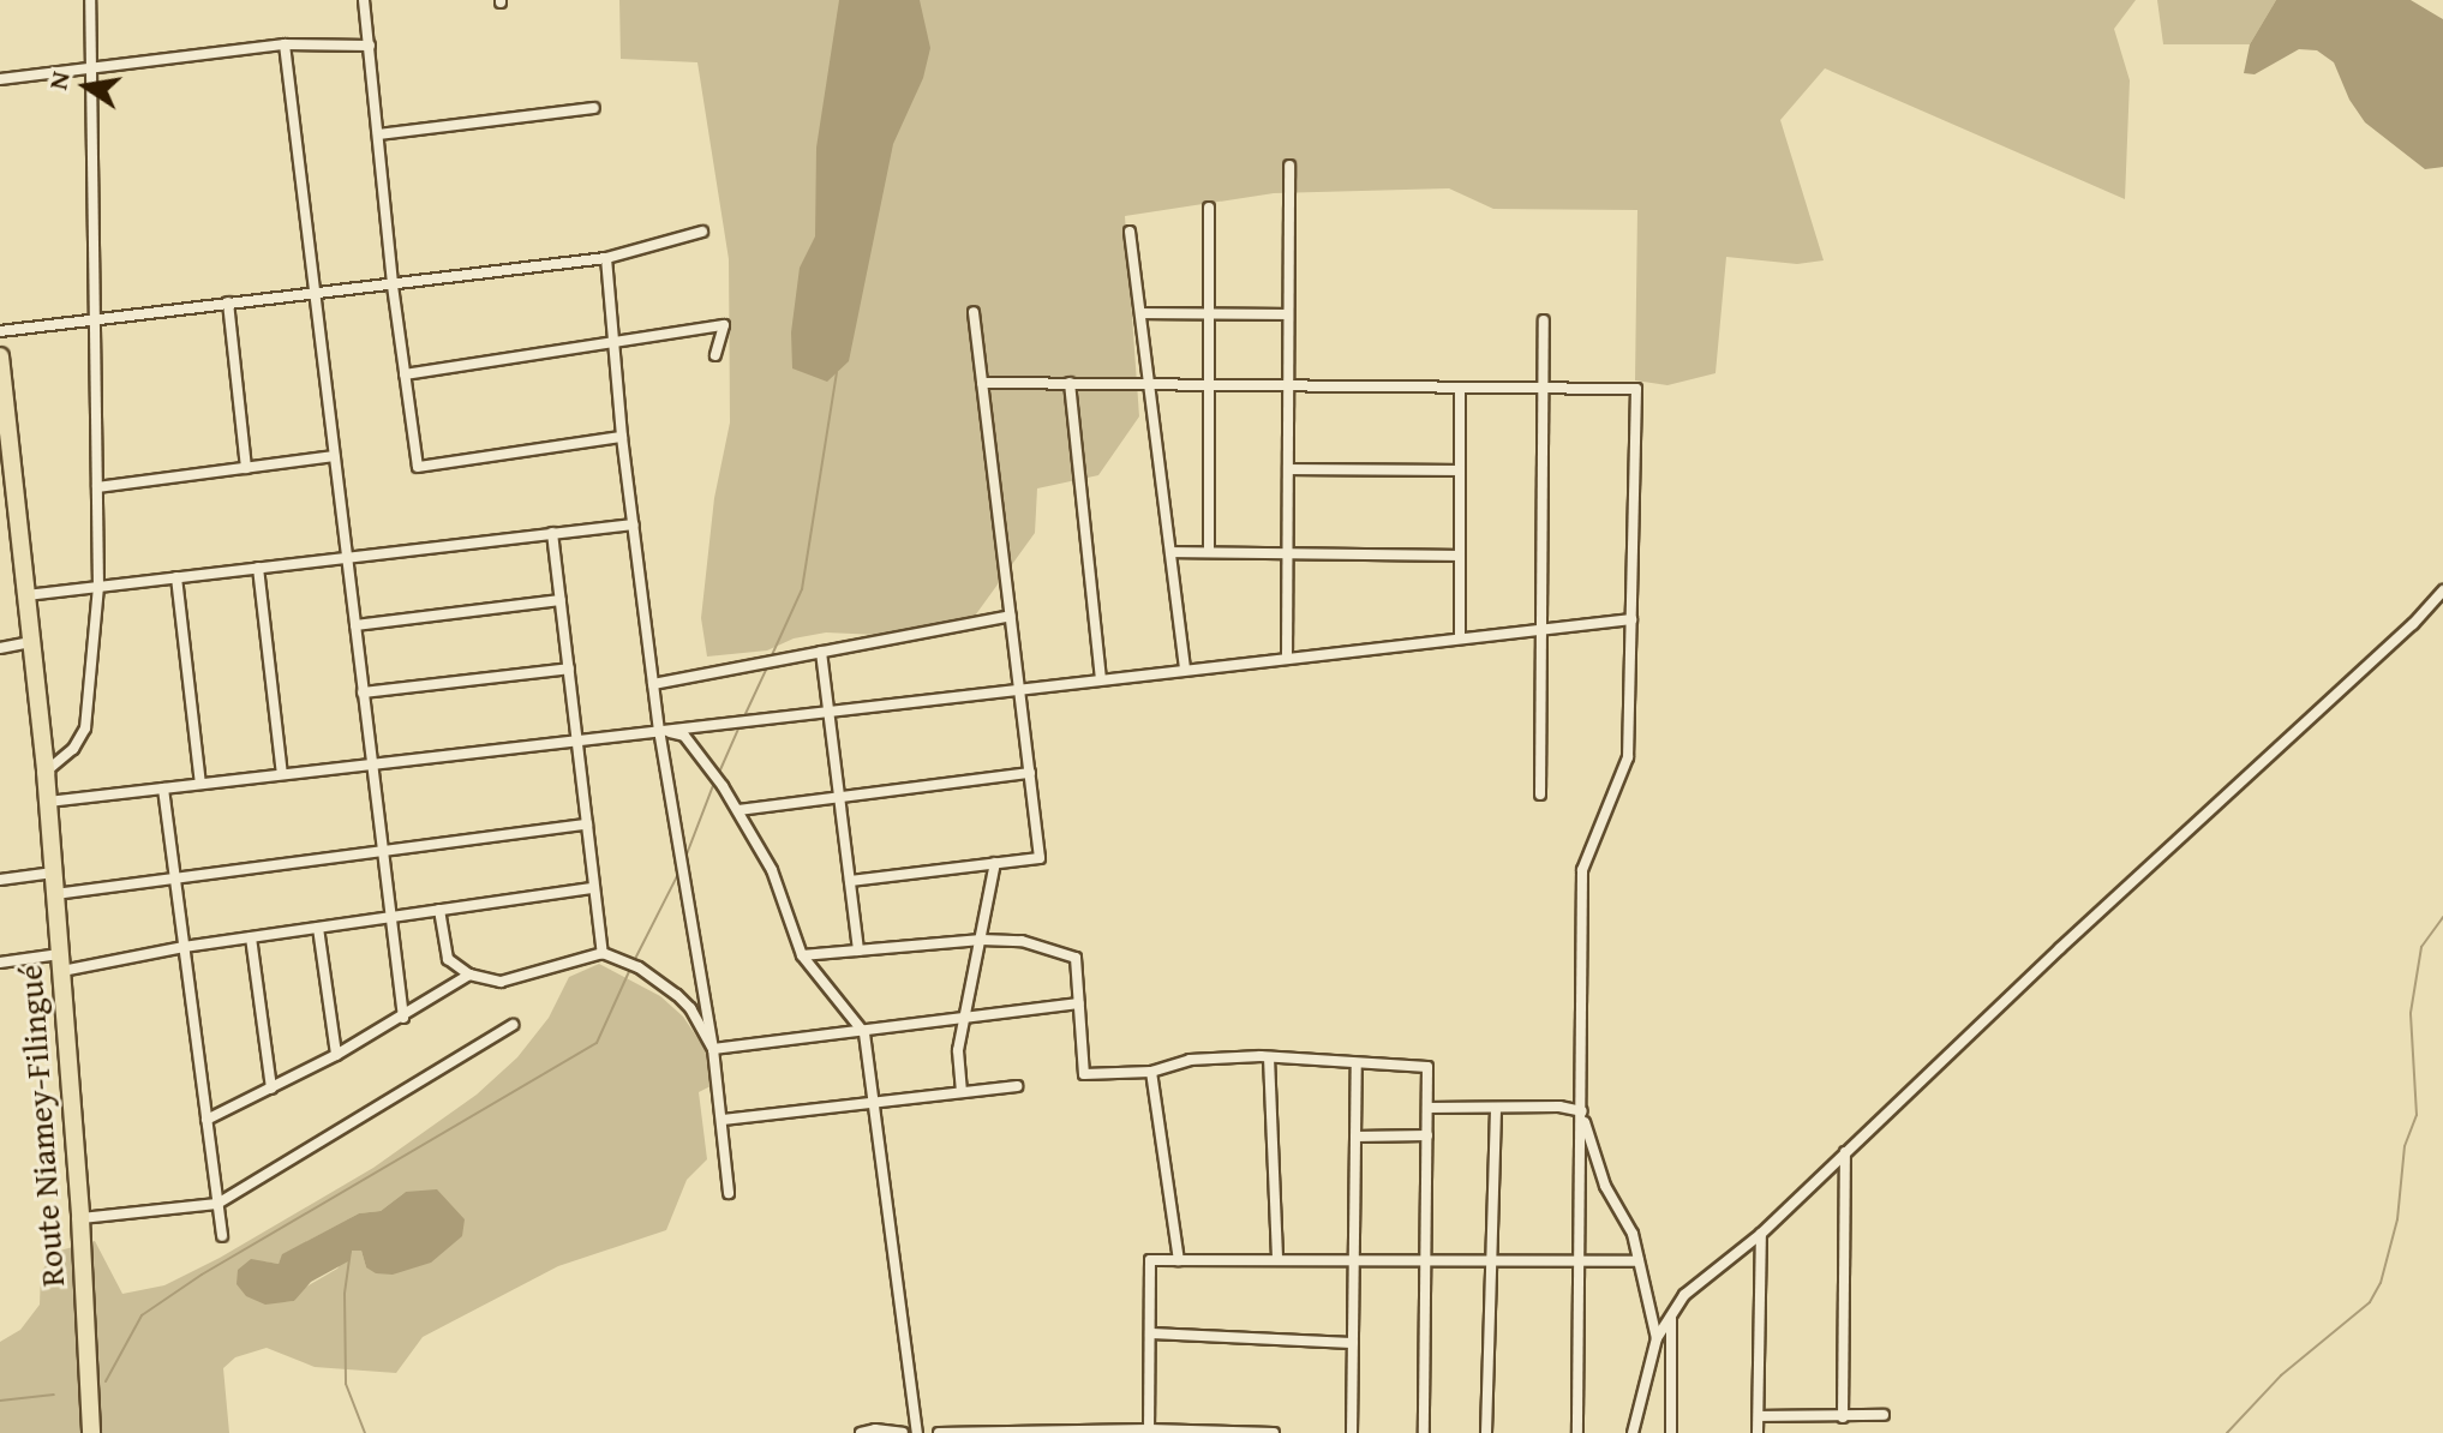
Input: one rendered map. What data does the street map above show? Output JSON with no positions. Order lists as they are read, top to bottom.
{
  "streets": {
    "main road": ["Route Niamey-Filingué"]
  },
  "north": "left"
}
